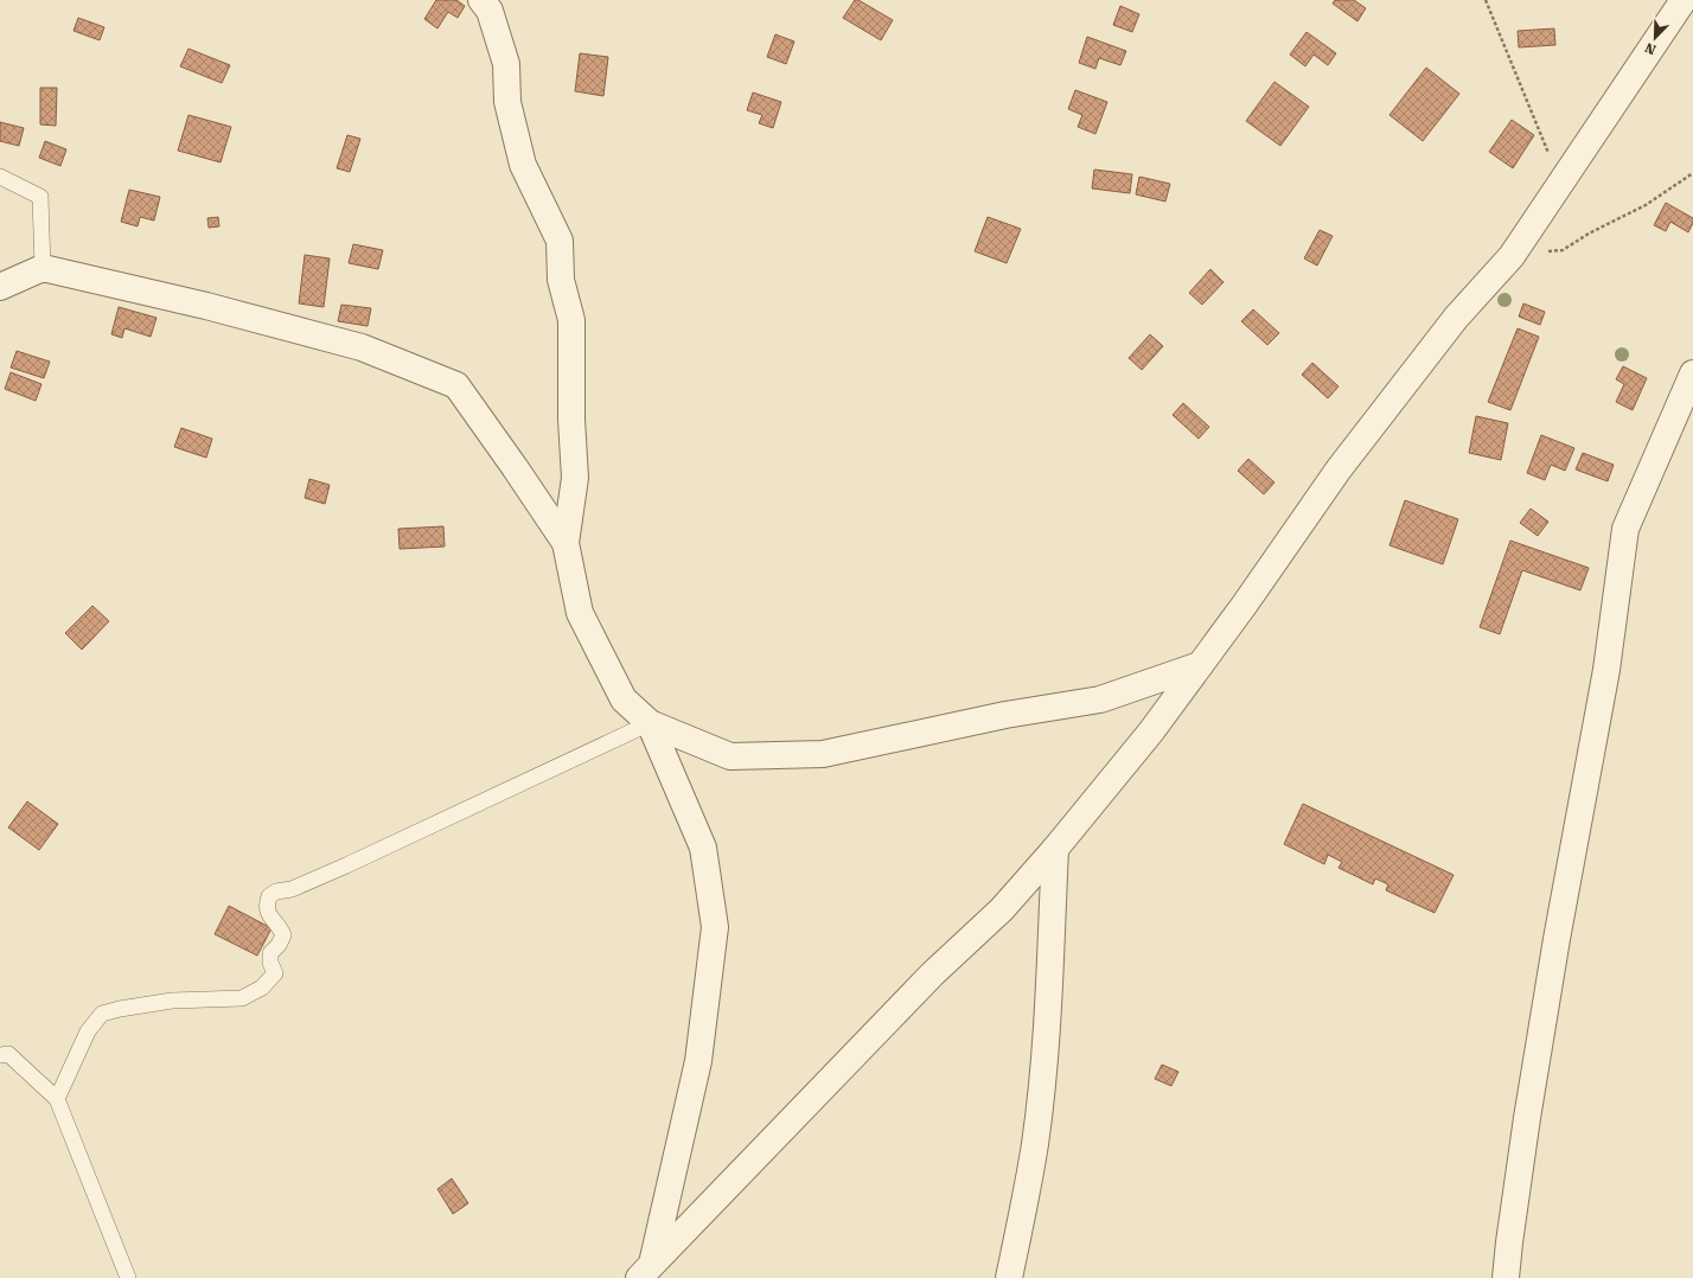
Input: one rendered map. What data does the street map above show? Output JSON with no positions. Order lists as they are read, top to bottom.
{
  "north": "bottom left"
}
